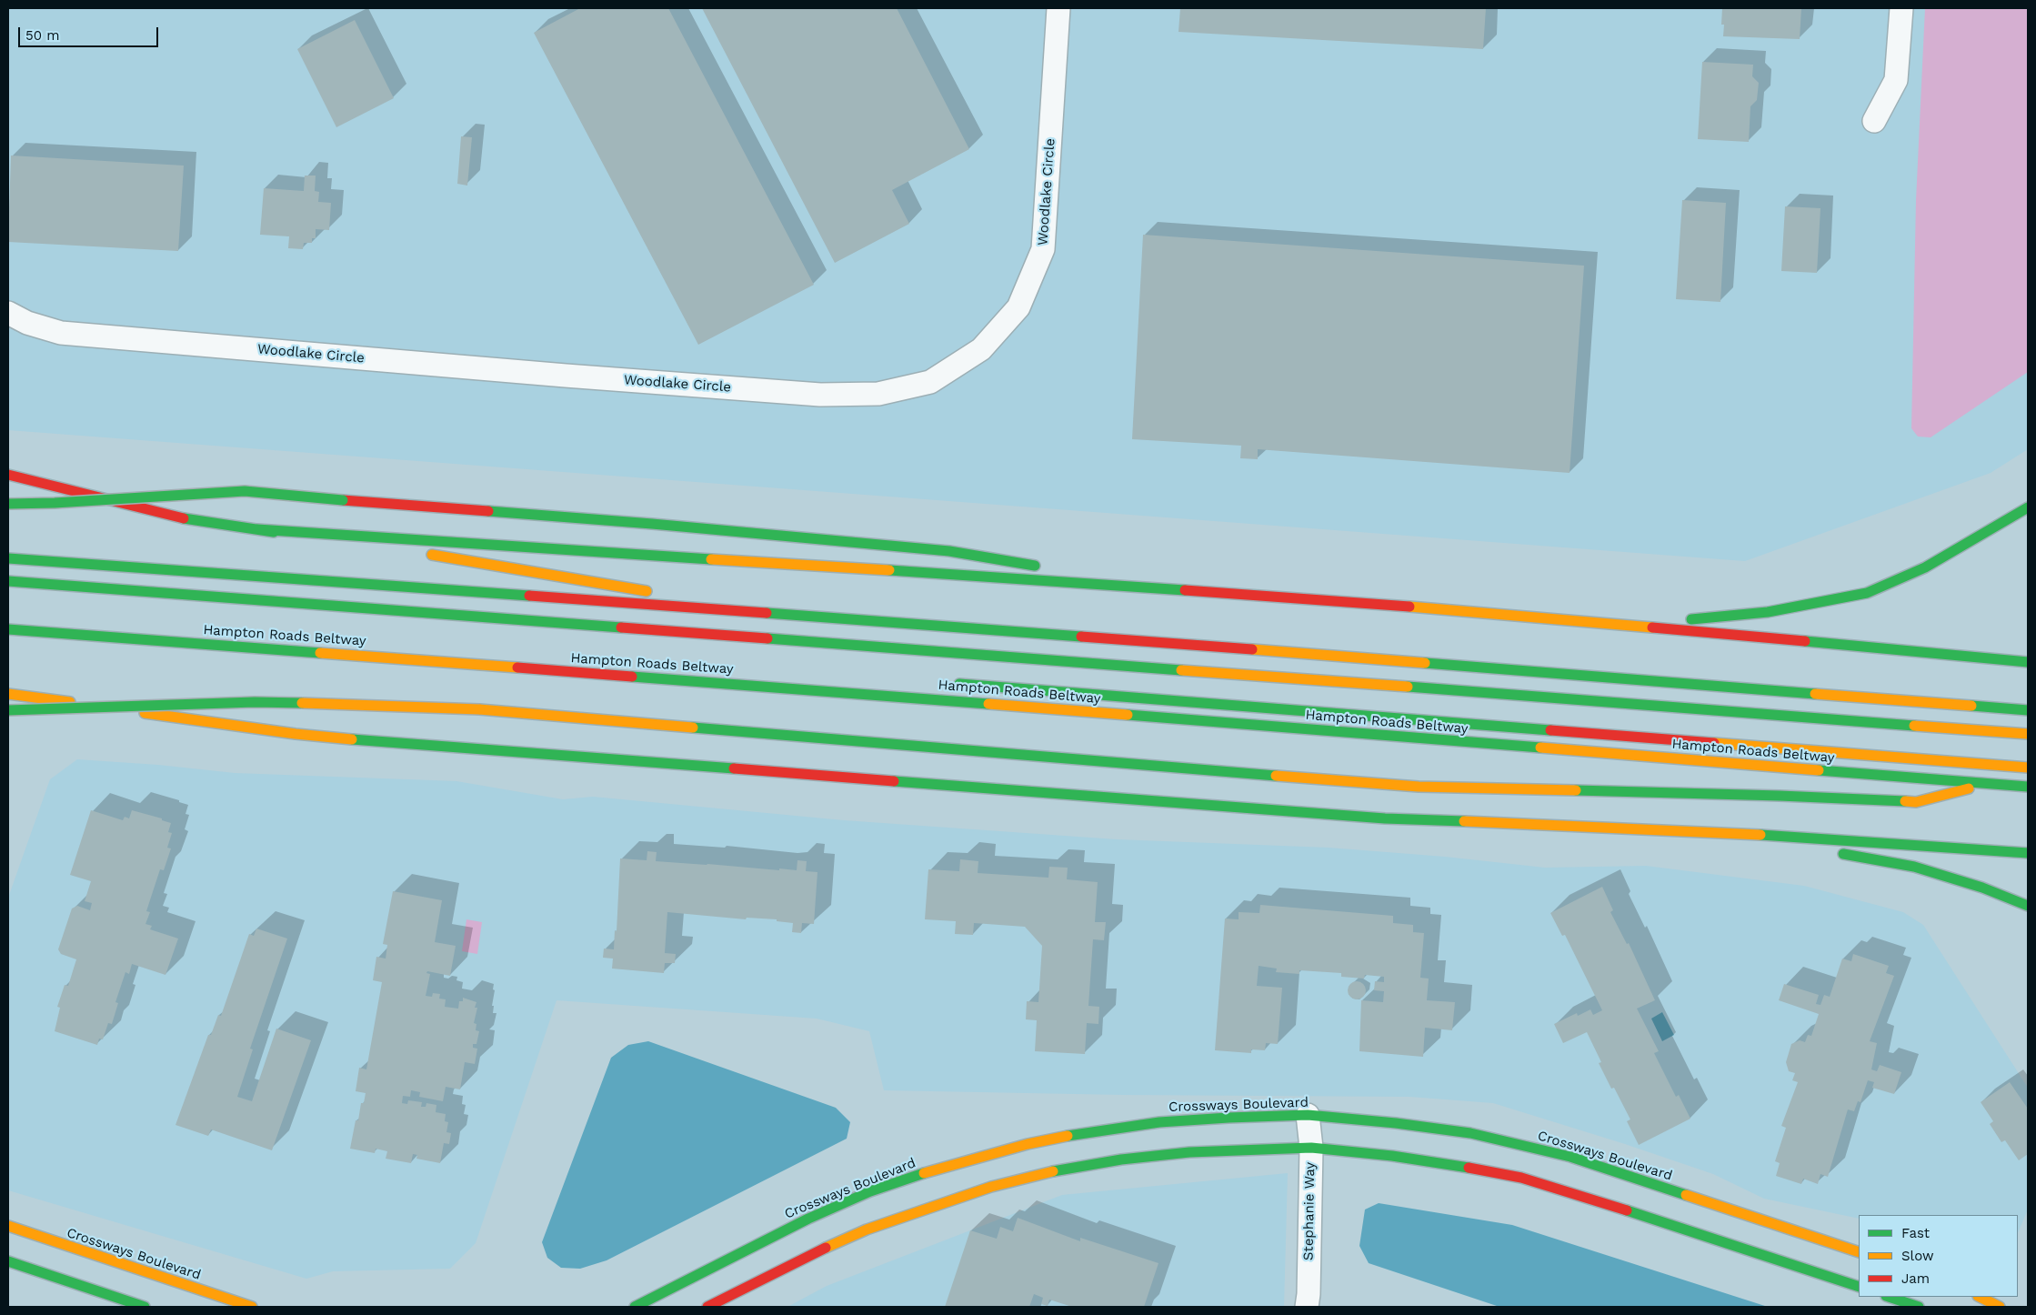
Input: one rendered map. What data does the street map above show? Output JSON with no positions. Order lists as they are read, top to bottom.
{
  "streets": {
    "main road": ["Hampton Roads Beltway", "Crossways Boulevard"],
    "street": ["Woodlake Circle", "Stephanie Way"]
  },
  "crossings": [
    ["Crossways Boulevard", "Stephanie Way"]
  ],
  "legend": ["Fast", "Slow", "Jam"],
  "scale_bar": "50 m"
}
